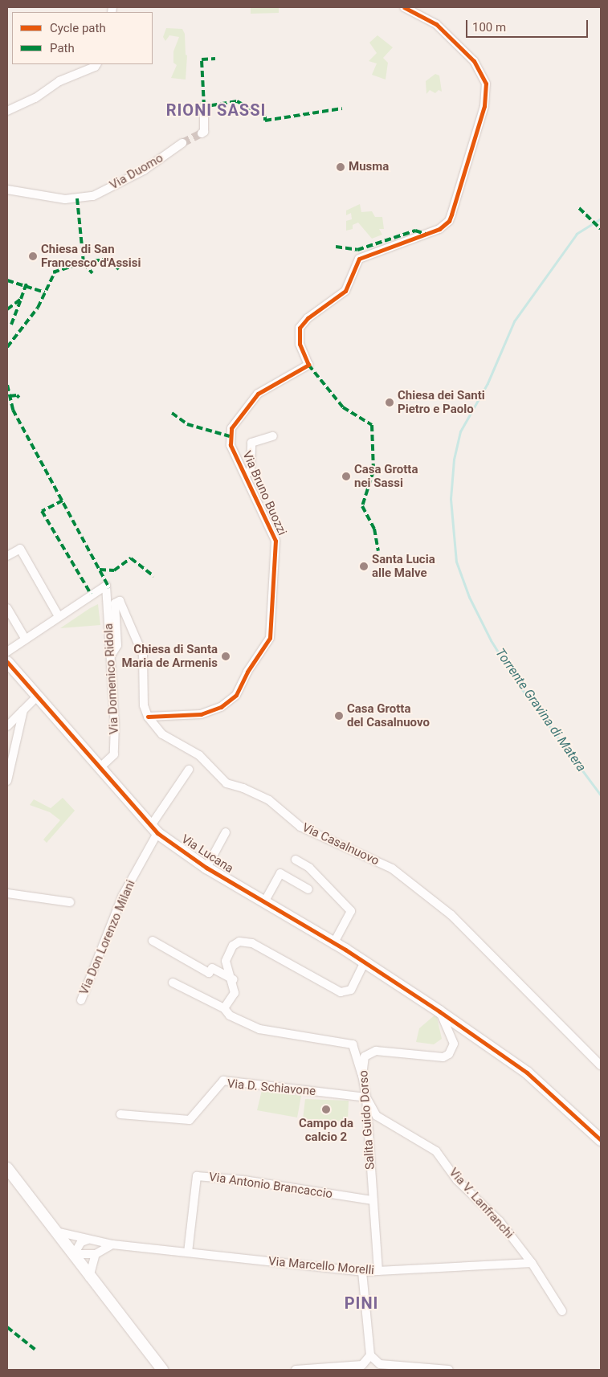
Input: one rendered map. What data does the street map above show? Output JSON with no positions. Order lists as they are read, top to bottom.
{
  "streets": {
    "street": [
      "Via Duomo",
      "Via Bruno Buozzi",
      "Via Domenico Ridola",
      "Via Casalnuovo",
      "Via Lucana",
      "Via Don Lorenzo Milani",
      "Via D. Schiavone",
      "Salita Guido Dorso",
      "Via Antonio Brancaccio",
      "Via V. Lanfranchi",
      "Via Marcello Morelli"
    ]
  },
  "crossings": [
    ["Via Bruno Buozzi", "Via Casalnuovo"],
    ["Via Domenico Ridola", "Via Casalnuovo"],
    ["Via Domenico Ridola", "Via Lucana"],
    ["Via Lucana", "Via Don Lorenzo Milani"],
    ["Via Lucana", "Salita Guido Dorso"],
    ["Via D. Schiavone", "Salita Guido Dorso"],
    ["Via D. Schiavone", "Via V. Lanfranchi"],
    ["Salita Guido Dorso", "Via Antonio Brancaccio"],
    ["Salita Guido Dorso", "Via V. Lanfranchi"],
    ["Salita Guido Dorso", "Via Marcello Morelli"],
    ["Via Antonio Brancaccio", "Via Marcello Morelli"],
    ["Via V. Lanfranchi", "Via Marcello Morelli"]
  ],
  "districts": ["RIONI SASSI", "PINI"],
  "water": ["Torrente Gravina di Matera"],
  "places": [
    "Musma",
    "Chiesa di San Francesco d'Assisi",
    "Chiesa dei Santi Pietro e Paolo",
    "Casa Grotta nei Sassi",
    "Santa Lucia alle Malve",
    "Chiesa di Santa Maria de Armenis",
    "Casa Grotta del Casalnuovo",
    "Campo da calcio 2"
  ],
  "legend": ["Cycle path", "Path"],
  "scale_bar": "100 m"
}
